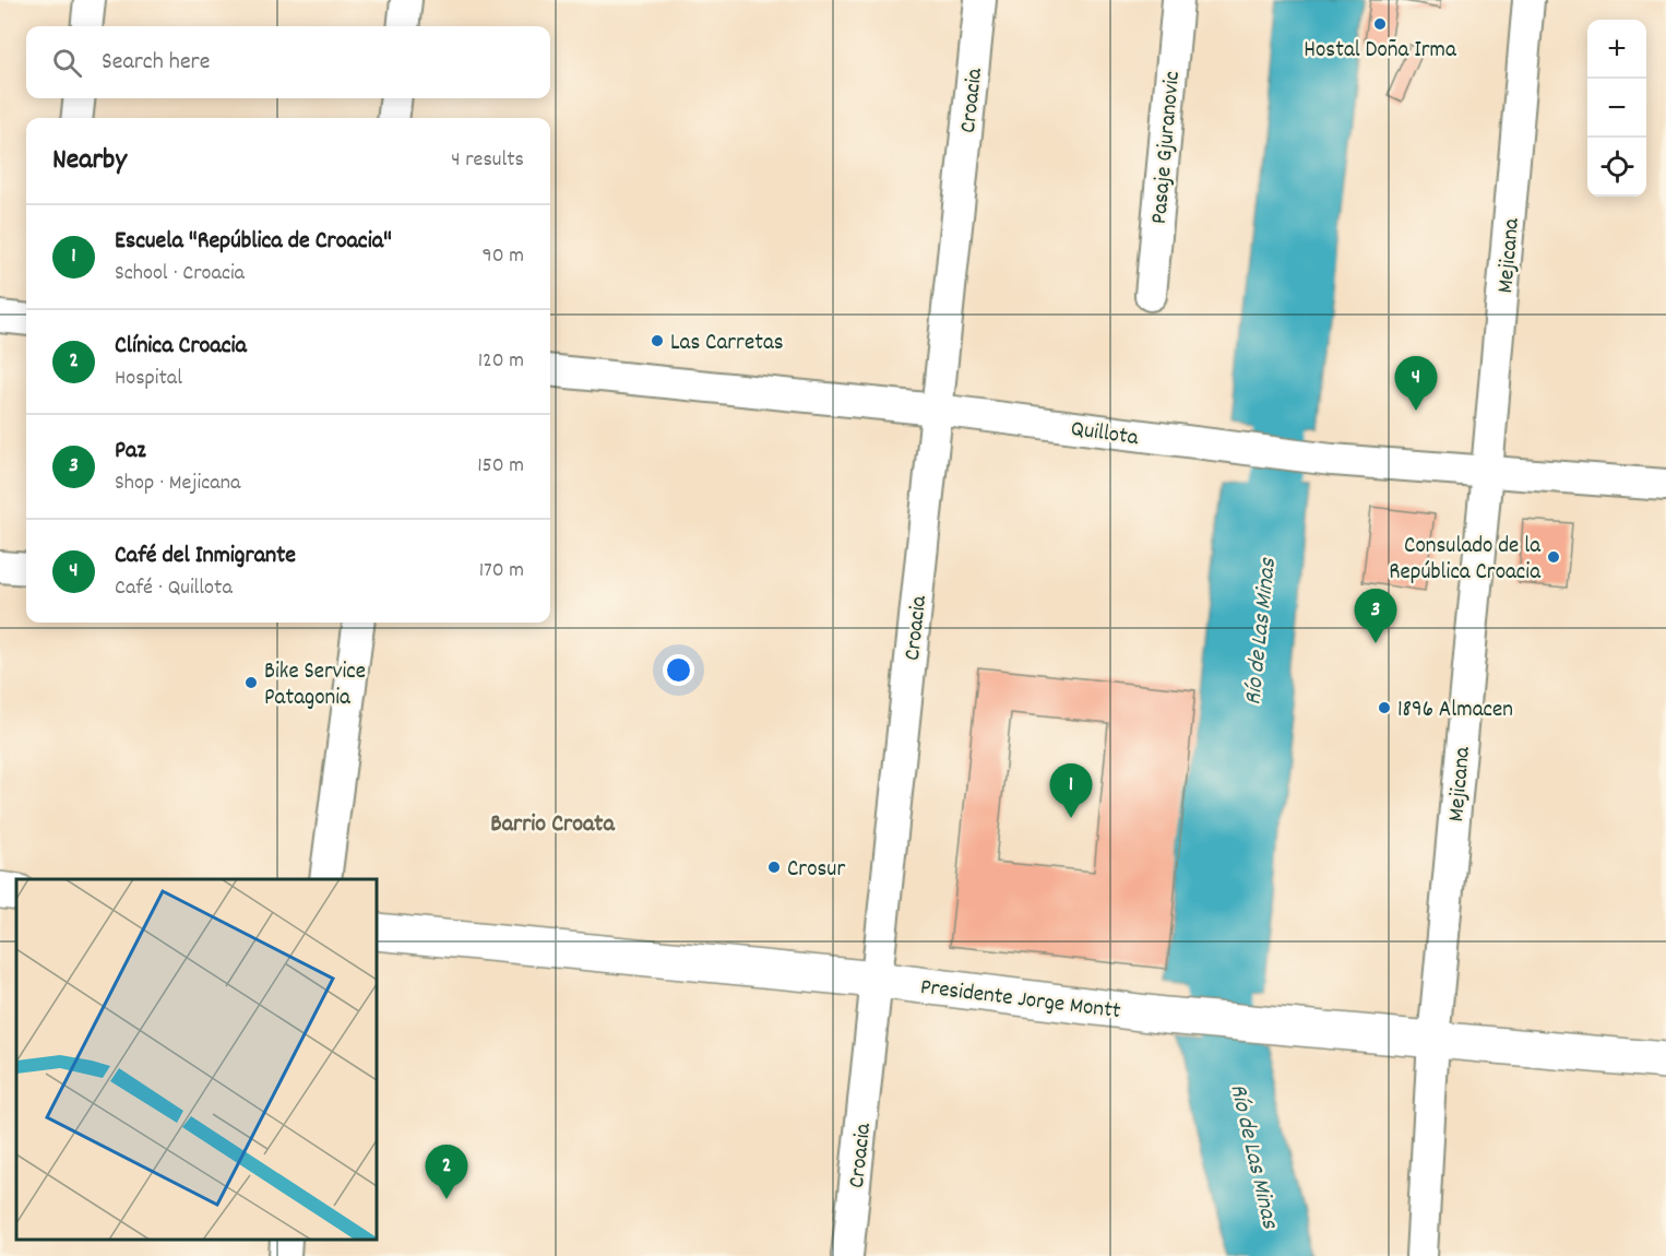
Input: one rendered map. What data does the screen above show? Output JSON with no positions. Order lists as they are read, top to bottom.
{
  "streets": {
    "main road": ["Presidente Jorge Montt"],
    "street": [
      "Croacia",
      "Pasaje Gjuranovic",
      "Mejicana",
      "Quillota"
    ]
  },
  "crossings": [
    ["Croacia", "Quillota"],
    ["Croacia", "Presidente Jorge Montt"],
    ["Mejicana", "Quillota"],
    ["Mejicana", "Presidente Jorge Montt"]
  ],
  "districts": ["Barrio Croata"],
  "water": ["Río de Las Minas"],
  "places": [
    "Hostal Doña Irma",
    "Las Carretas",
    "Consulado de la República Croacia",
    "Bike Service Patagonia",
    "1896 Almacen",
    "Crosur"
  ],
  "page": {
    "map_buttons": ["+", "−"],
    "search": "Search here",
    "heading": ["Nearby", "4 results"],
    "list": [
      {
        "mark": "1",
        "name": "Escuela \"República de Croacia\"",
        "note": "School · Croacia",
        "value": "90 m"
      },
      {
        "mark": "2",
        "name": "Clínica Croacia",
        "note": "Hospital",
        "value": "120 m"
      },
      {
        "mark": "3",
        "name": "Paz",
        "note": "Shop · Mejicana",
        "value": "150 m"
      },
      {
        "mark": "4",
        "name": "Café del Inmigrante",
        "note": "Café · Quillota",
        "value": "170 m"
      }
    ],
    "pins": [
      "4",
      "3",
      "1",
      "2"
    ]
  }
}
